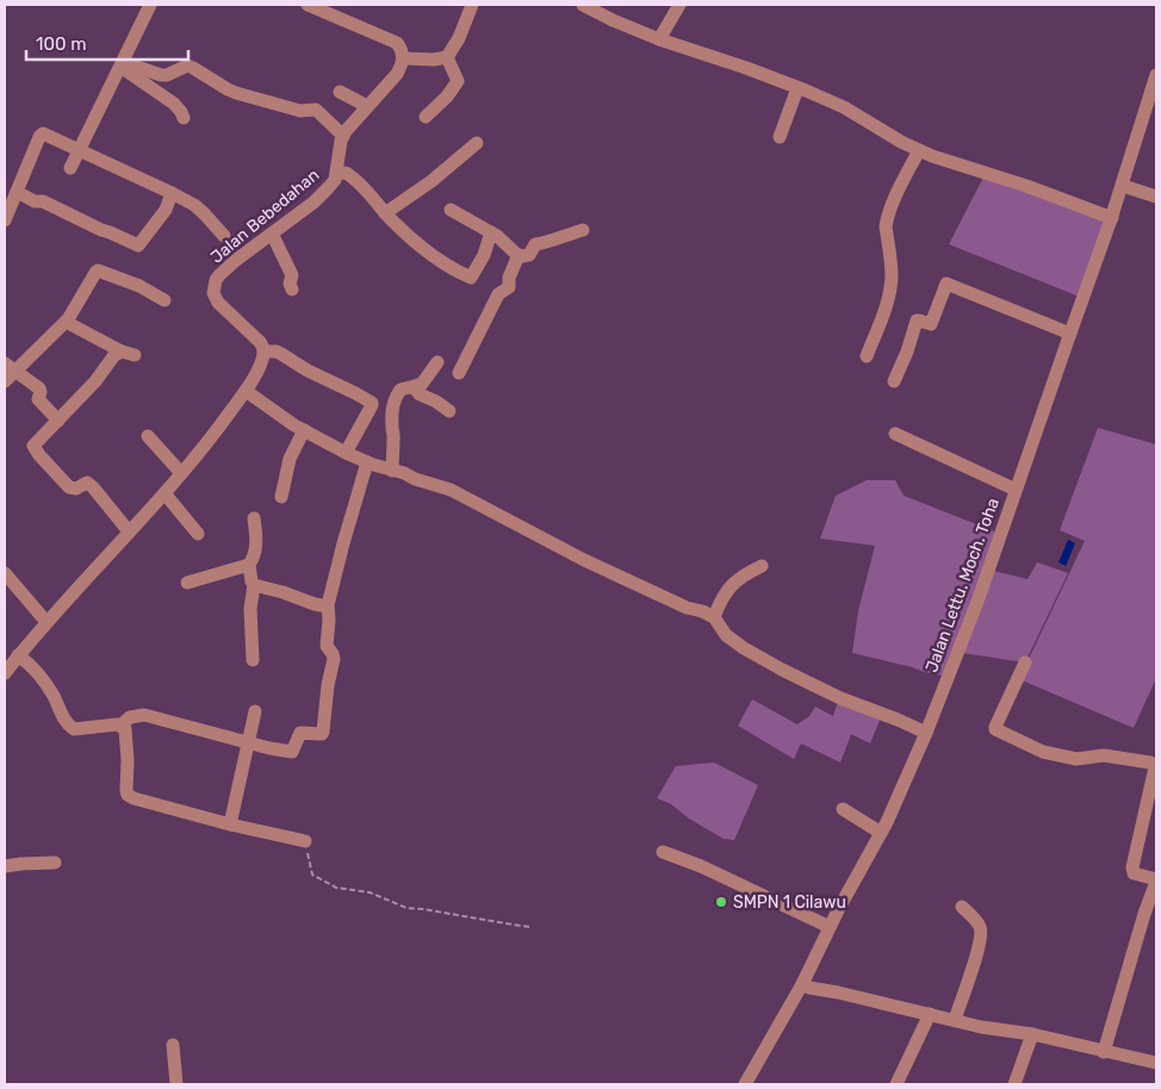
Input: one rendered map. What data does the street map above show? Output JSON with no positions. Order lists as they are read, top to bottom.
{
  "streets": {
    "street": ["Jalan Bebedahan", "Jalan Lettu. Moch. Toha"]
  },
  "places": ["SMPN 1 Cilawu"],
  "scale_bar": "100 m"
}
